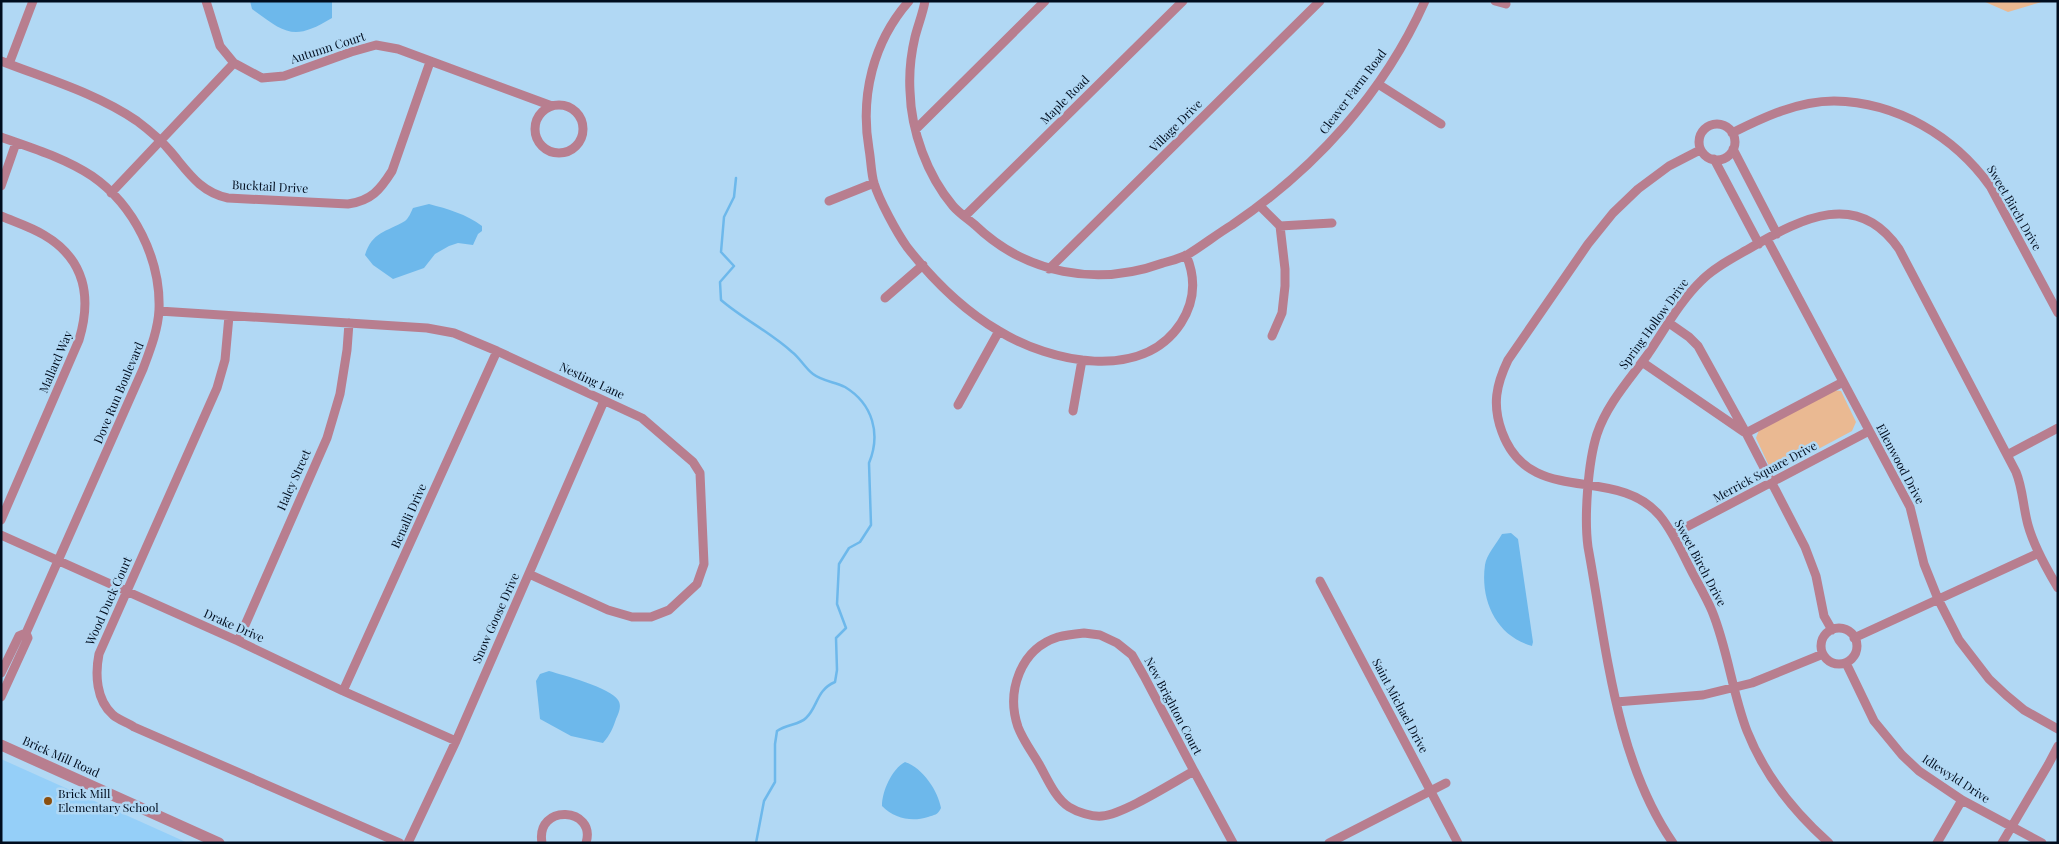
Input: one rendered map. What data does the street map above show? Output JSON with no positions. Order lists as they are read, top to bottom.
{
  "streets": {
    "street": [
      "Autumn Court",
      "Cleaver Farm Road",
      "Maple Road",
      "Village Drive",
      "Bucktail Drive",
      "Sweet Birch Drive",
      "Spring Hollow Drive",
      "Mallard Way",
      "Nesting Lane",
      "Dove Run Boulevard",
      "Ellenwood Drive",
      "Merrick Square Drive",
      "Haley Street",
      "Benalli Drive",
      "Wood Duck Court",
      "Snow Goose Drive",
      "Drake Drive",
      "New Brighton Court",
      "Saint Michael Drive",
      "Brick Mill Road",
      "Idlewyld Drive"
    ]
  },
  "crossings": [
    ["Autumn Court", "Bucktail Drive"],
    ["Cleaver Farm Road", "Maple Road"],
    ["Cleaver Farm Road", "Village Drive"],
    ["Sweet Birch Drive", "Spring Hollow Drive"],
    ["Sweet Birch Drive", "Merrick Square Drive"],
    ["Spring Hollow Drive", "Ellenwood Drive"],
    ["Nesting Lane", "Dove Run Boulevard"],
    ["Nesting Lane", "Haley Street"],
    ["Nesting Lane", "Benalli Drive"],
    ["Nesting Lane", "Wood Duck Court"],
    ["Nesting Lane", "Snow Goose Drive"],
    ["Dove Run Boulevard", "Drake Drive"],
    ["Ellenwood Drive", "Merrick Square Drive"],
    ["Haley Street", "Drake Drive"],
    ["Benalli Drive", "Drake Drive"],
    ["Wood Duck Court", "Drake Drive"],
    ["Snow Goose Drive", "Drake Drive"]
  ],
  "places": ["Brick Mill Elementary School"]
}
